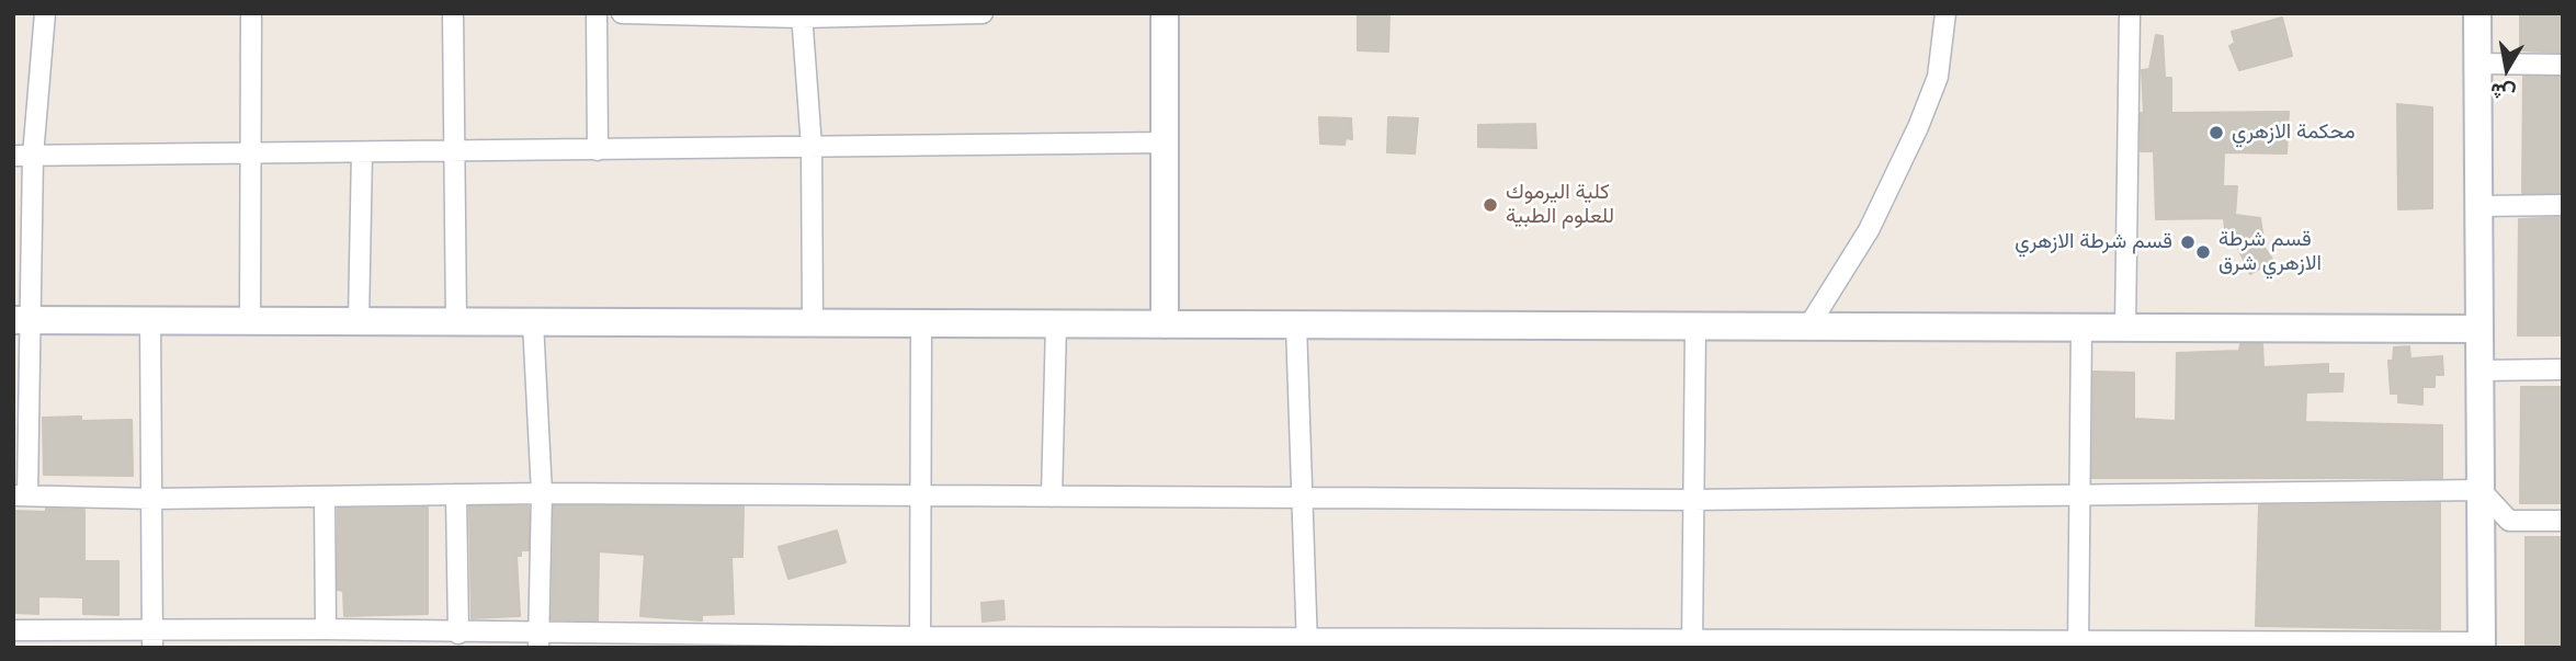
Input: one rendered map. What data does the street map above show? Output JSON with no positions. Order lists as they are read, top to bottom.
{
  "places": [
    "محكمة الازهري",
    "كلية اليرموك للعلوم الطبية",
    "قسم شرطة الازهري",
    "قسم شرطة الازهري شرق"
  ],
  "north": "bottom"
}
